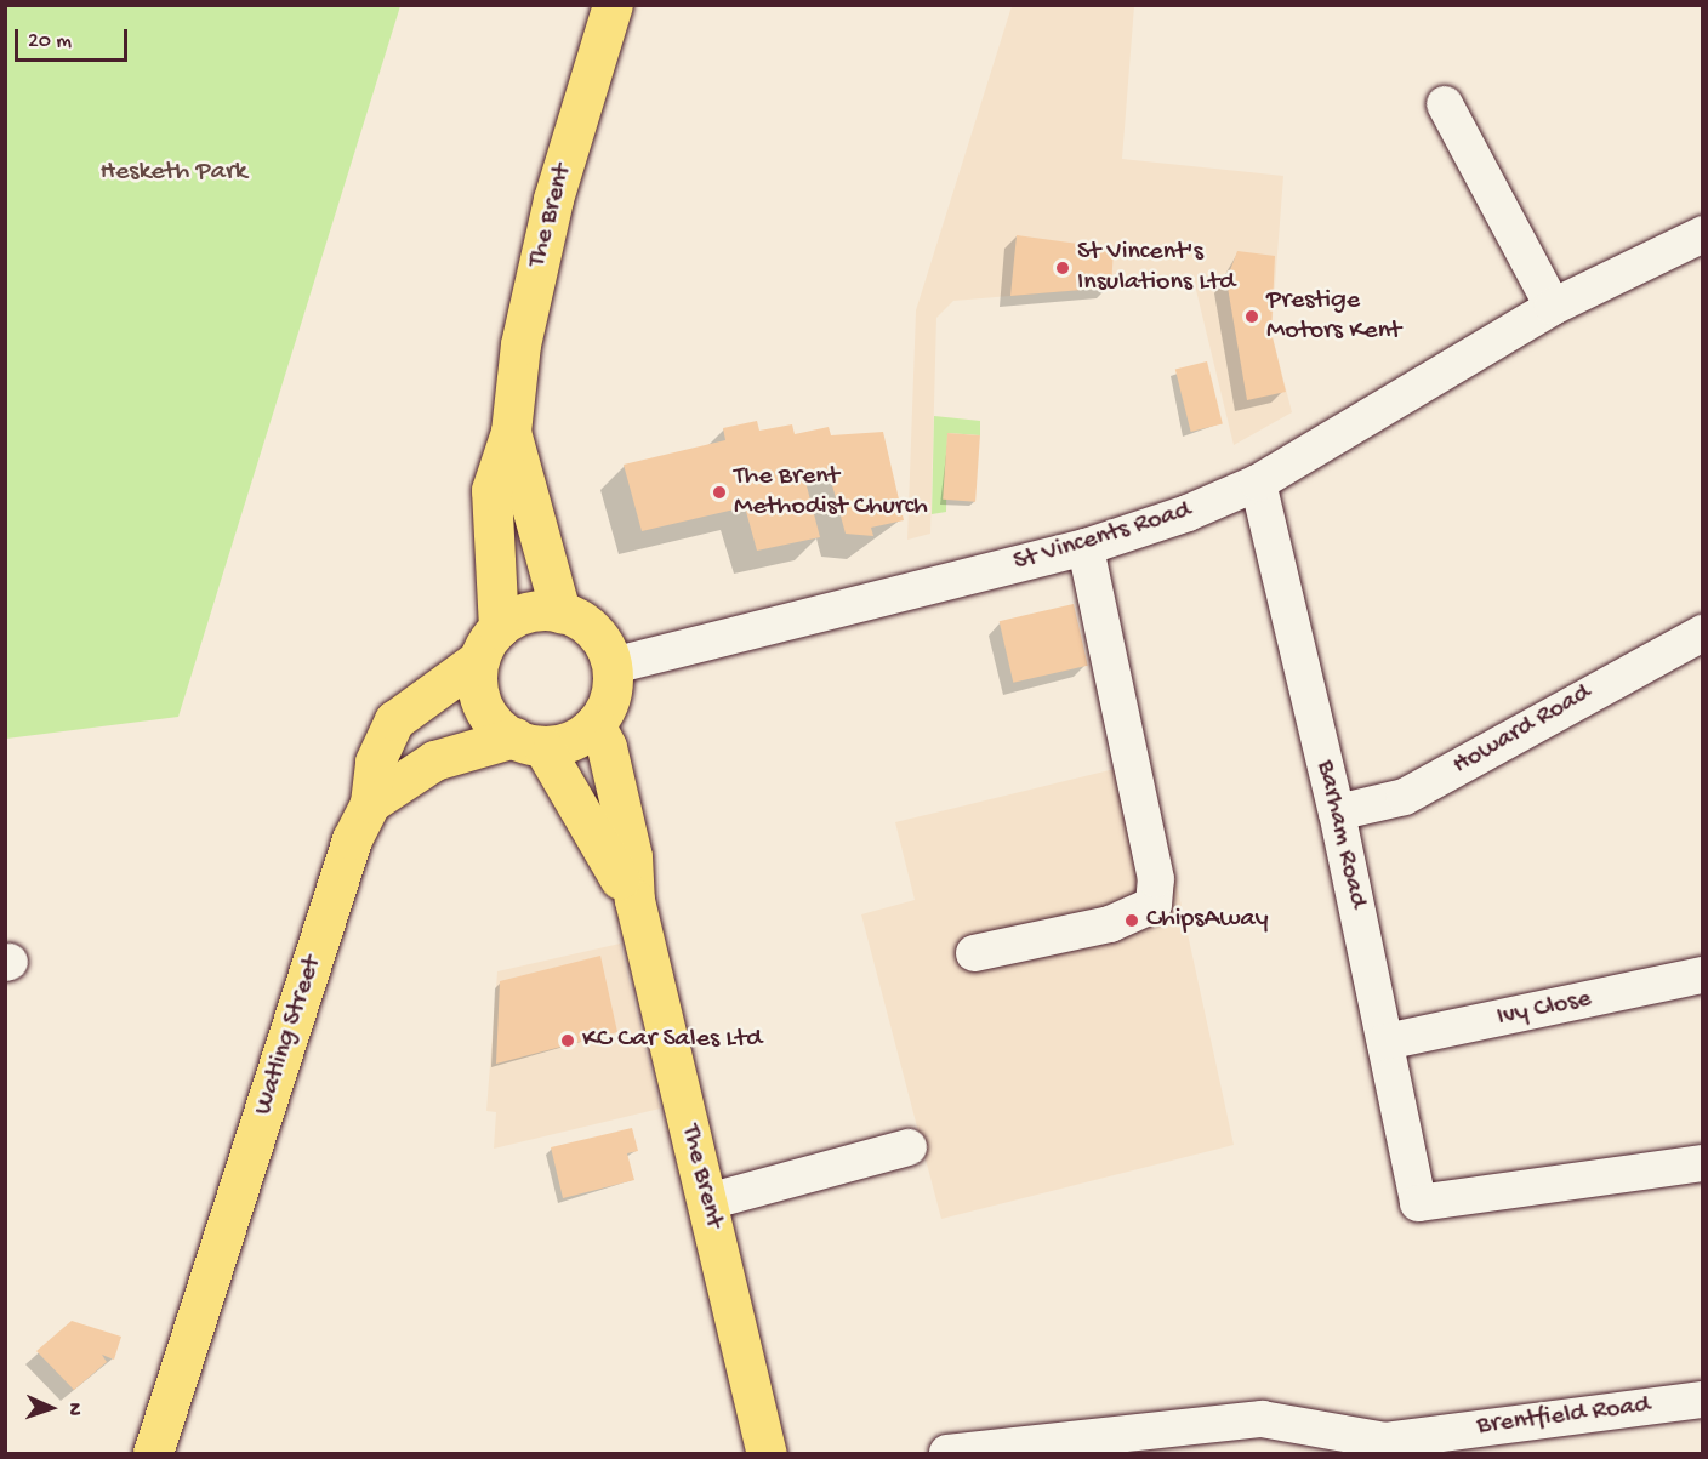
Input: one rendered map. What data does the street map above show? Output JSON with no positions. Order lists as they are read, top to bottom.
{
  "streets": {
    "main road": ["The Brent", "Watling Street"],
    "street": [
      "St Vincents Road",
      "Howard Road",
      "Barham Road",
      "Ivy Close",
      "Brentfield Road"
    ]
  },
  "crossings": [
    ["The Brent", "St Vincents Road"],
    ["The Brent", "Watling Street"],
    ["St Vincents Road", "Barham Road"],
    ["St Vincents Road", "Watling Street"],
    ["Howard Road", "Barham Road"],
    ["Barham Road", "Ivy Close"]
  ],
  "parks": ["Hesketh Park"],
  "places": [
    "St Vincent's Insulations Ltd",
    "Prestige Motors Kent",
    "The Brent Methodist Church",
    "ChipsAway",
    "KC Car Sales Ltd"
  ],
  "scale_bar": "20 m",
  "north": "right"
}
